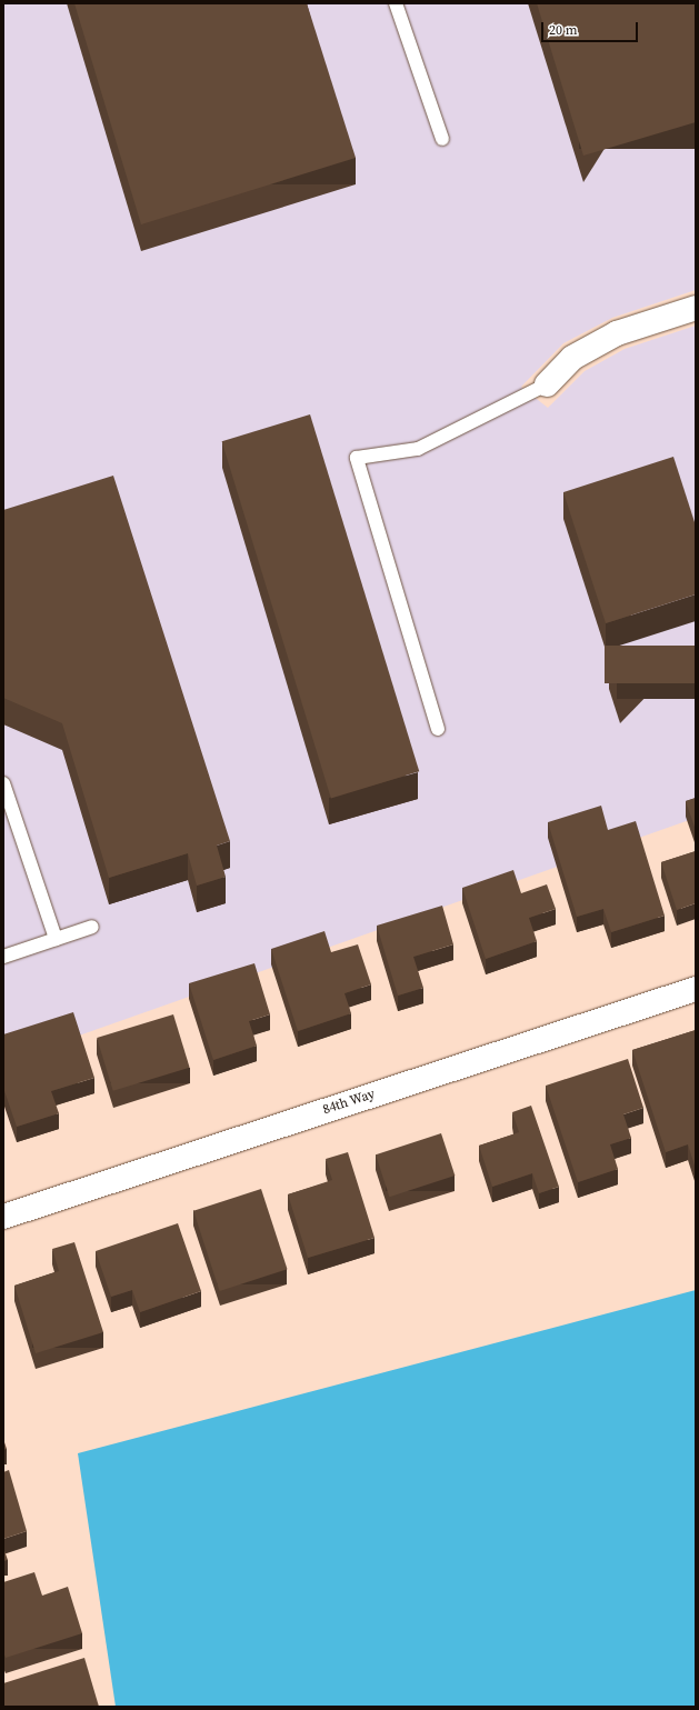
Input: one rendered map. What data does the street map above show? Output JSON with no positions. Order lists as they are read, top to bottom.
{
  "streets": {
    "street": ["84th Way"]
  },
  "scale_bar": "20 m"
}
